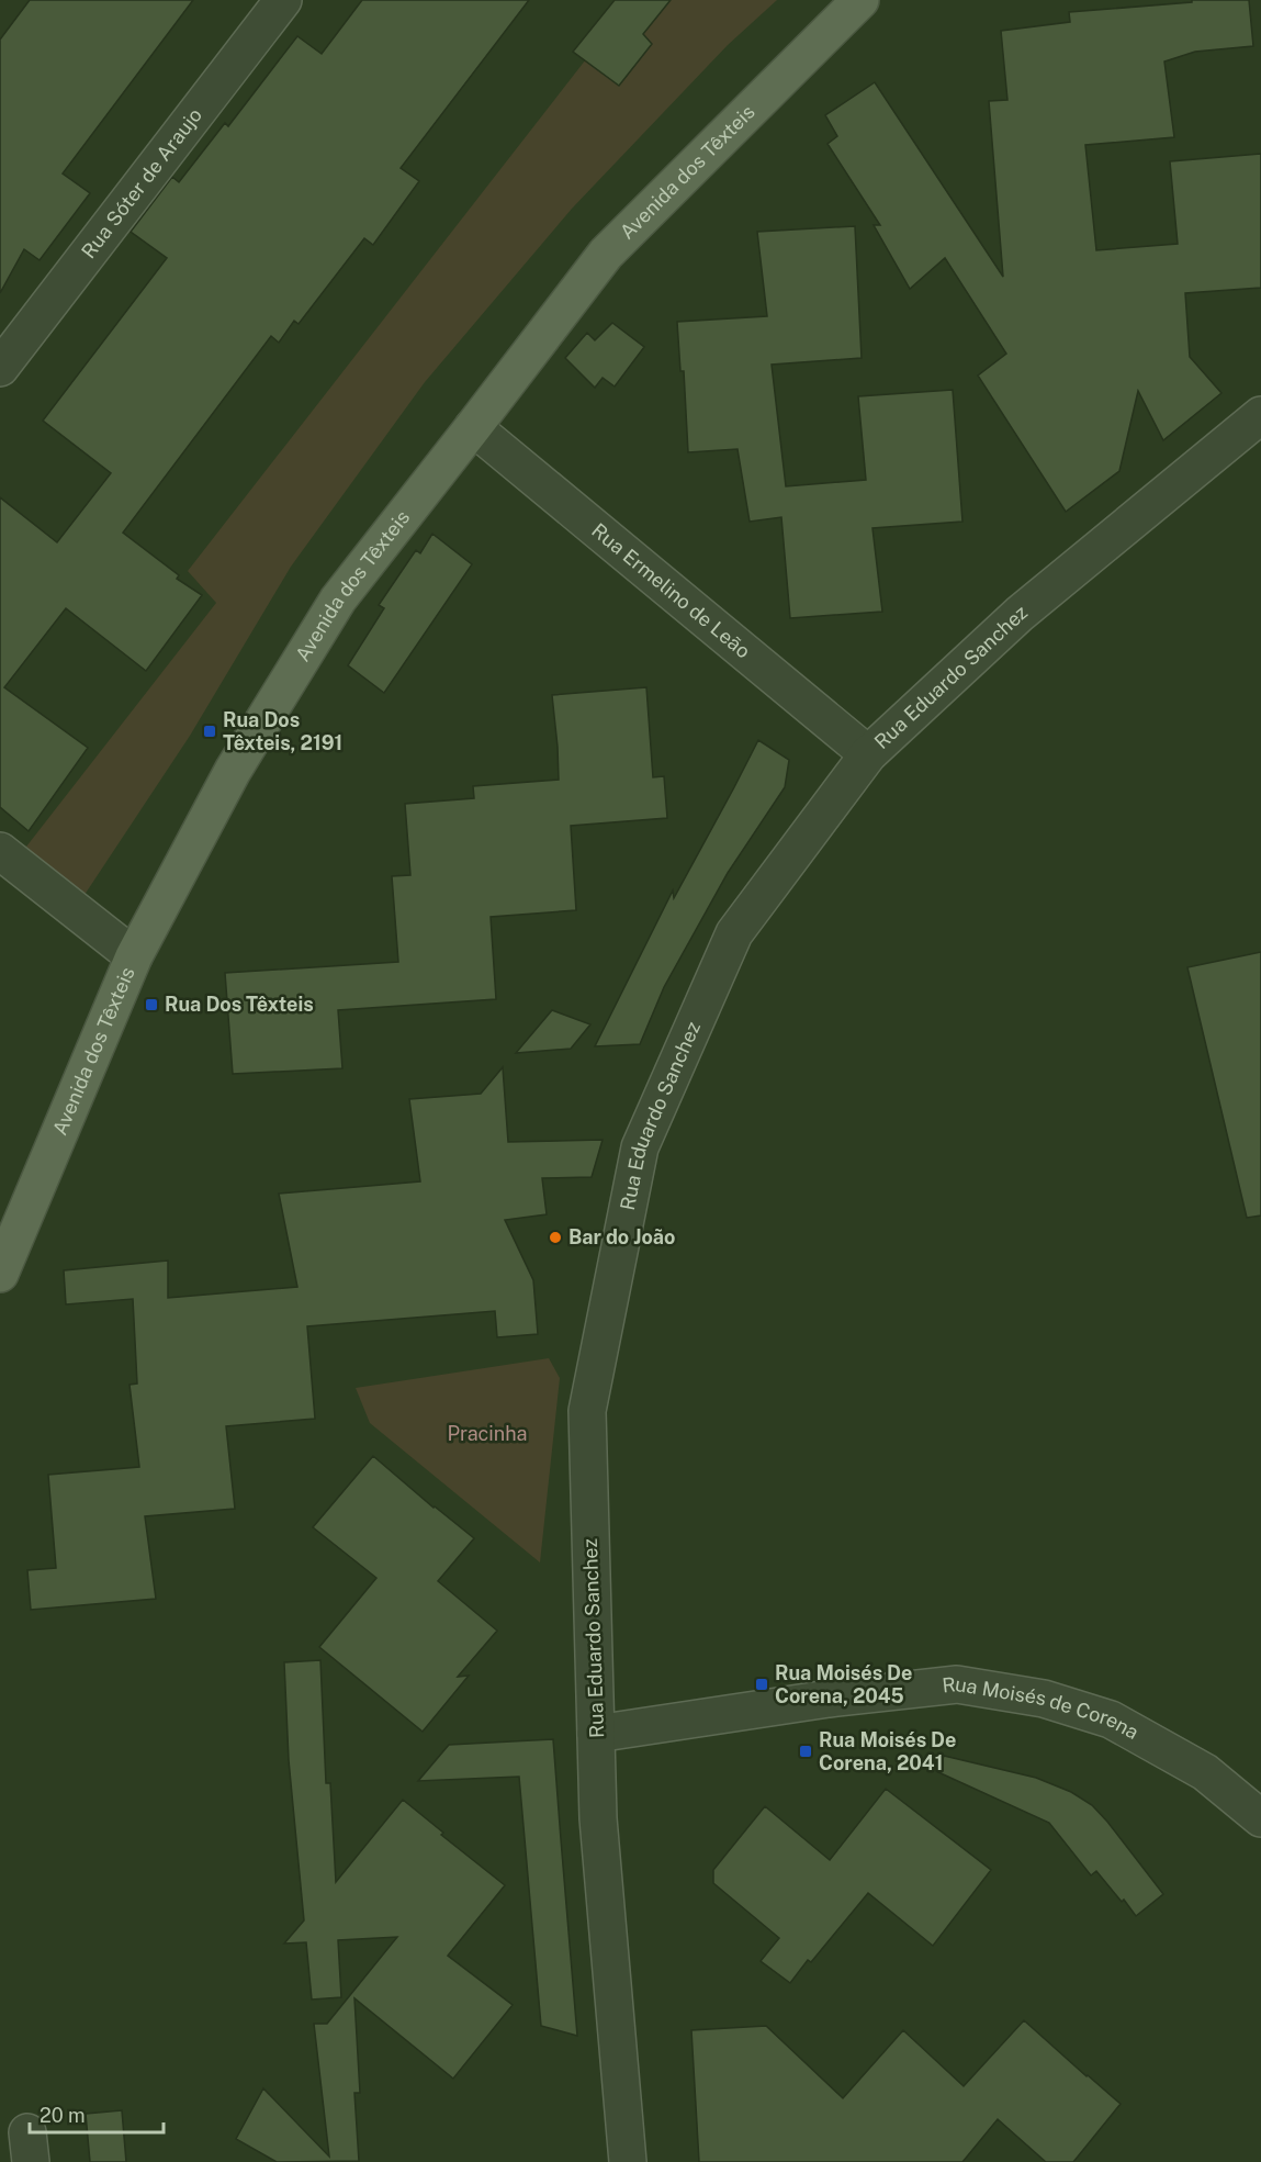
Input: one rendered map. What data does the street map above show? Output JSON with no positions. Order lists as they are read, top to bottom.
{
  "streets": {
    "main road": ["Avenida dos Têxteis"],
    "street": [
      "Rua Sóter de Araujo",
      "Rua Ermelino de Leão",
      "Rua Eduardo Sanchez",
      "Rua Moisés de Corena"
    ]
  },
  "crossings": [
    ["Avenida dos Têxteis", "Rua Ermelino de Leão"],
    ["Rua Ermelino de Leão", "Rua Eduardo Sanchez"],
    ["Rua Eduardo Sanchez", "Rua Moisés de Corena"]
  ],
  "parks": ["Pracinha"],
  "places": {
    "transit": [
      "Rua Dos Têxteis, 2191",
      "Rua Dos Têxteis",
      "Rua Moisés De Corena, 2045",
      "Rua Moisés De Corena, 2041"
    ],
    "other": ["Bar do João"]
  },
  "scale_bar": "20 m"
}
